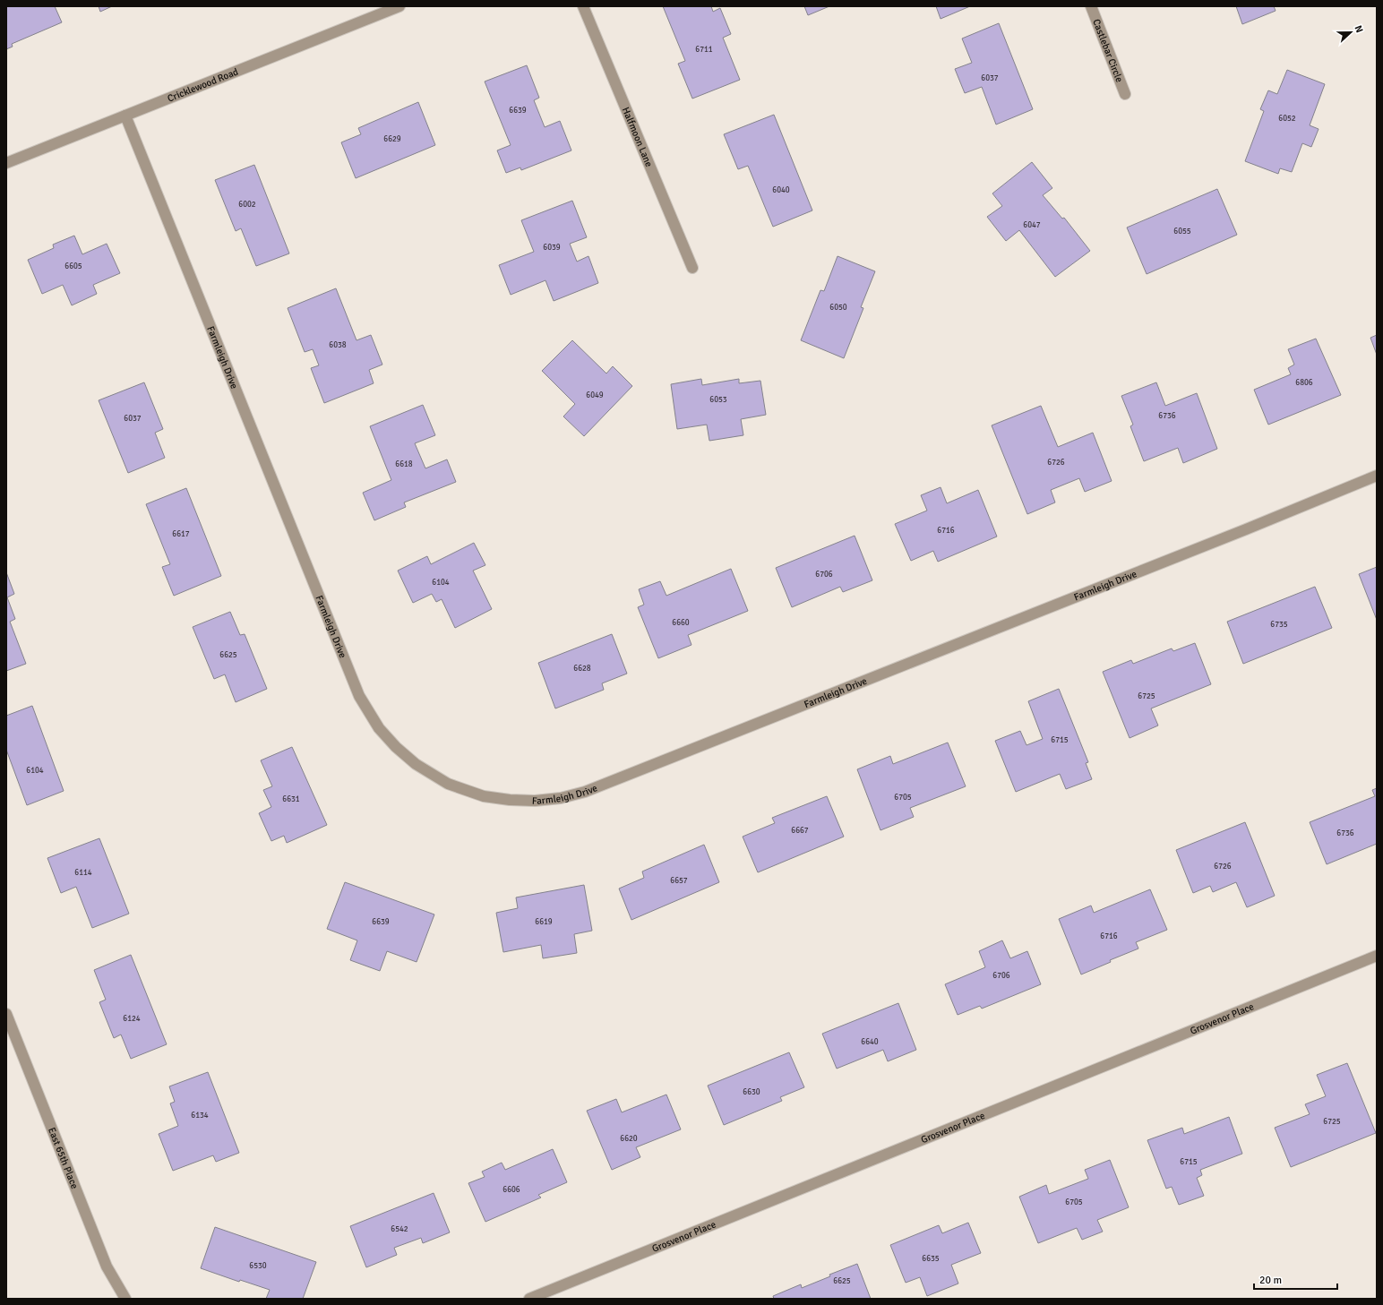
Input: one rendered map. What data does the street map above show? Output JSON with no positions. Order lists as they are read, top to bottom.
{
  "streets": {
    "street": [
      "Castlebar Circle",
      "Cricklewood Road",
      "Halfmoon Lane",
      "Farmleigh Drive",
      "Grosvenor Place",
      "East 65th Place"
    ]
  },
  "crossings": [
    ["Cricklewood Road", "Farmleigh Drive"]
  ],
  "house_numbers": [
    "6711",
    "6037",
    "6639",
    "6052",
    "6629",
    "6040",
    "6002",
    "6047",
    "6055",
    "6039",
    "6605",
    "6050",
    "6038",
    "6806",
    "6049",
    "6053",
    "6736",
    "6037",
    "6726",
    "6618",
    "6716",
    "6617",
    "6706",
    "6104",
    "6660",
    "6735",
    "6625",
    "6628",
    "6725",
    "6715",
    "6104",
    "6705",
    "6631",
    "6667",
    "6736",
    "6726",
    "6114",
    "6657",
    "6639",
    "6619",
    "6716",
    "6706",
    "6124",
    "6640",
    "6630",
    "6134",
    "6725",
    "6620",
    "6715",
    "6606",
    "6705",
    "6542",
    "6635",
    "6530",
    "6625"
  ],
  "scale_bar": "20 m",
  "north": "right"
}
